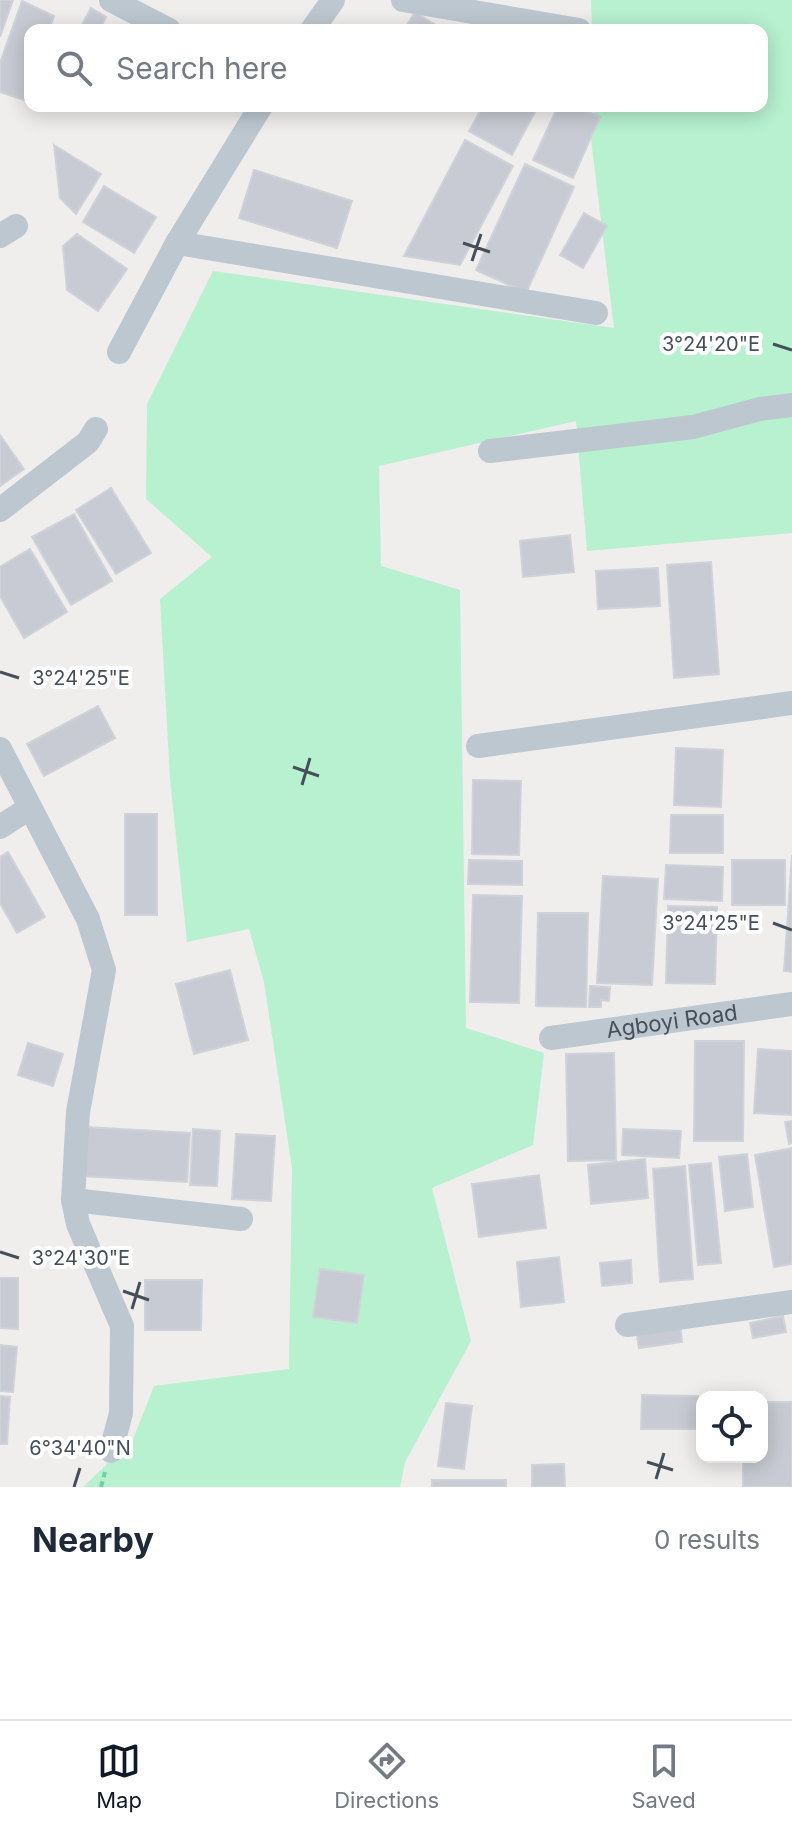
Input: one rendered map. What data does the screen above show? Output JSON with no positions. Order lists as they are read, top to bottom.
{
  "streets": {
    "street": ["Agboyi Road"]
  },
  "page": {
    "search": "Search here",
    "heading": ["Nearby", "0 results"],
    "nav": ["Map", "Directions", "Saved"]
  },
  "coordinates": [
    "3°24'20\"E",
    "3°24'25\"E",
    "3°24'30\"E",
    "6°34'40\"N"
  ]
}
